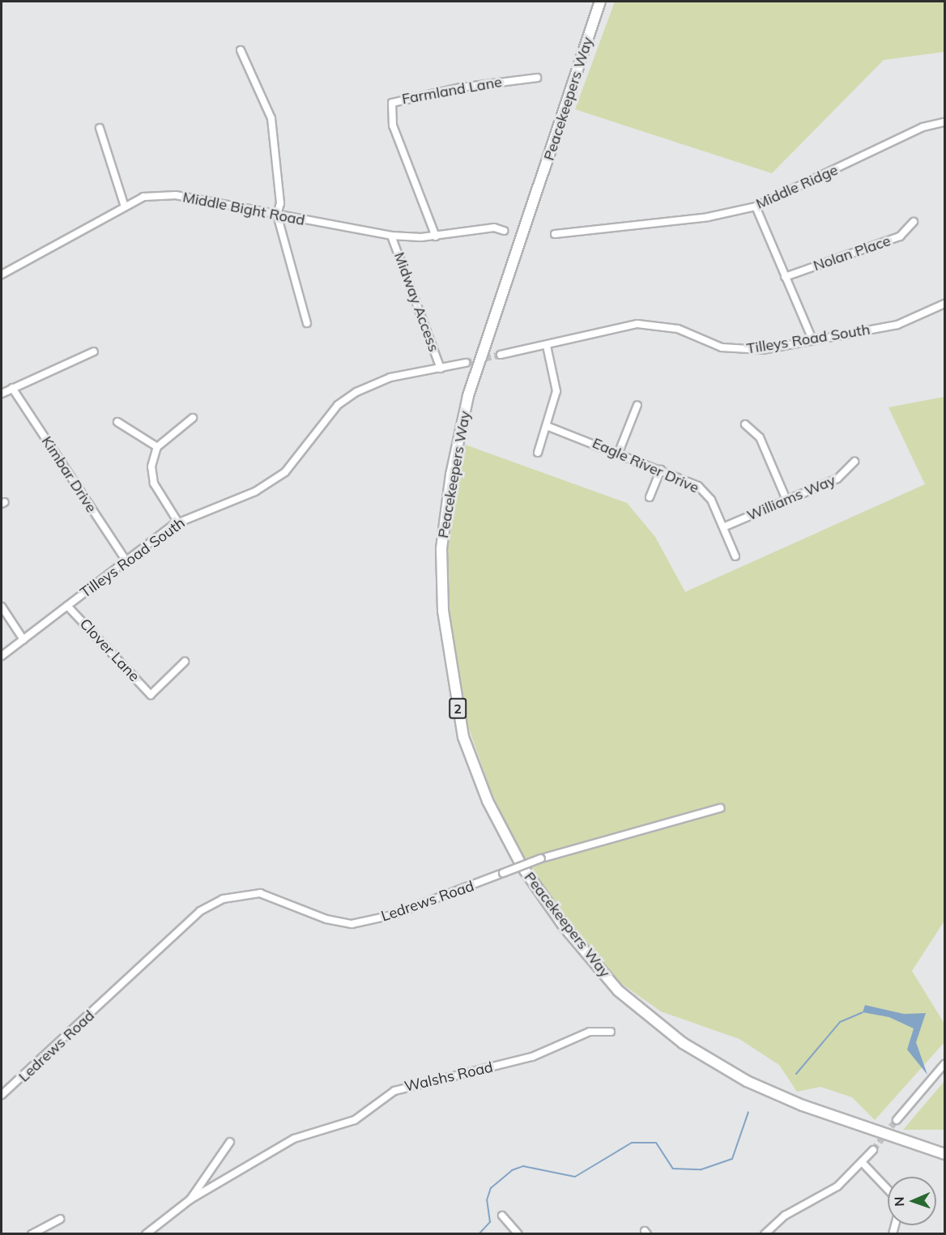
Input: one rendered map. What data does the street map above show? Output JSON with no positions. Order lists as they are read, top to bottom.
{
  "streets": {
    "highway": ["Peacekeepers Way", "2"],
    "street": [
      "Farmland Lane",
      "Middle Ridge",
      "Middle Bight Road",
      "Nolan Place",
      "Midway Access",
      "Tilleys Road South",
      "Eagle River Drive",
      "Kimbar Drive",
      "Williams Way",
      "Clover Lane",
      "Ledrews Road",
      "Walshs Road"
    ]
  },
  "crossings": [
    ["Farmland Lane", "Middle Bight Road"],
    ["Middle Bight Road", "Midway Access"],
    ["Midway Access", "Tilleys Road South"],
    ["Tilleys Road South", "Kimbar Drive"],
    ["Tilleys Road South", "Clover Lane"],
    ["Eagle River Drive", "Williams Way"]
  ],
  "north": "left"
}
